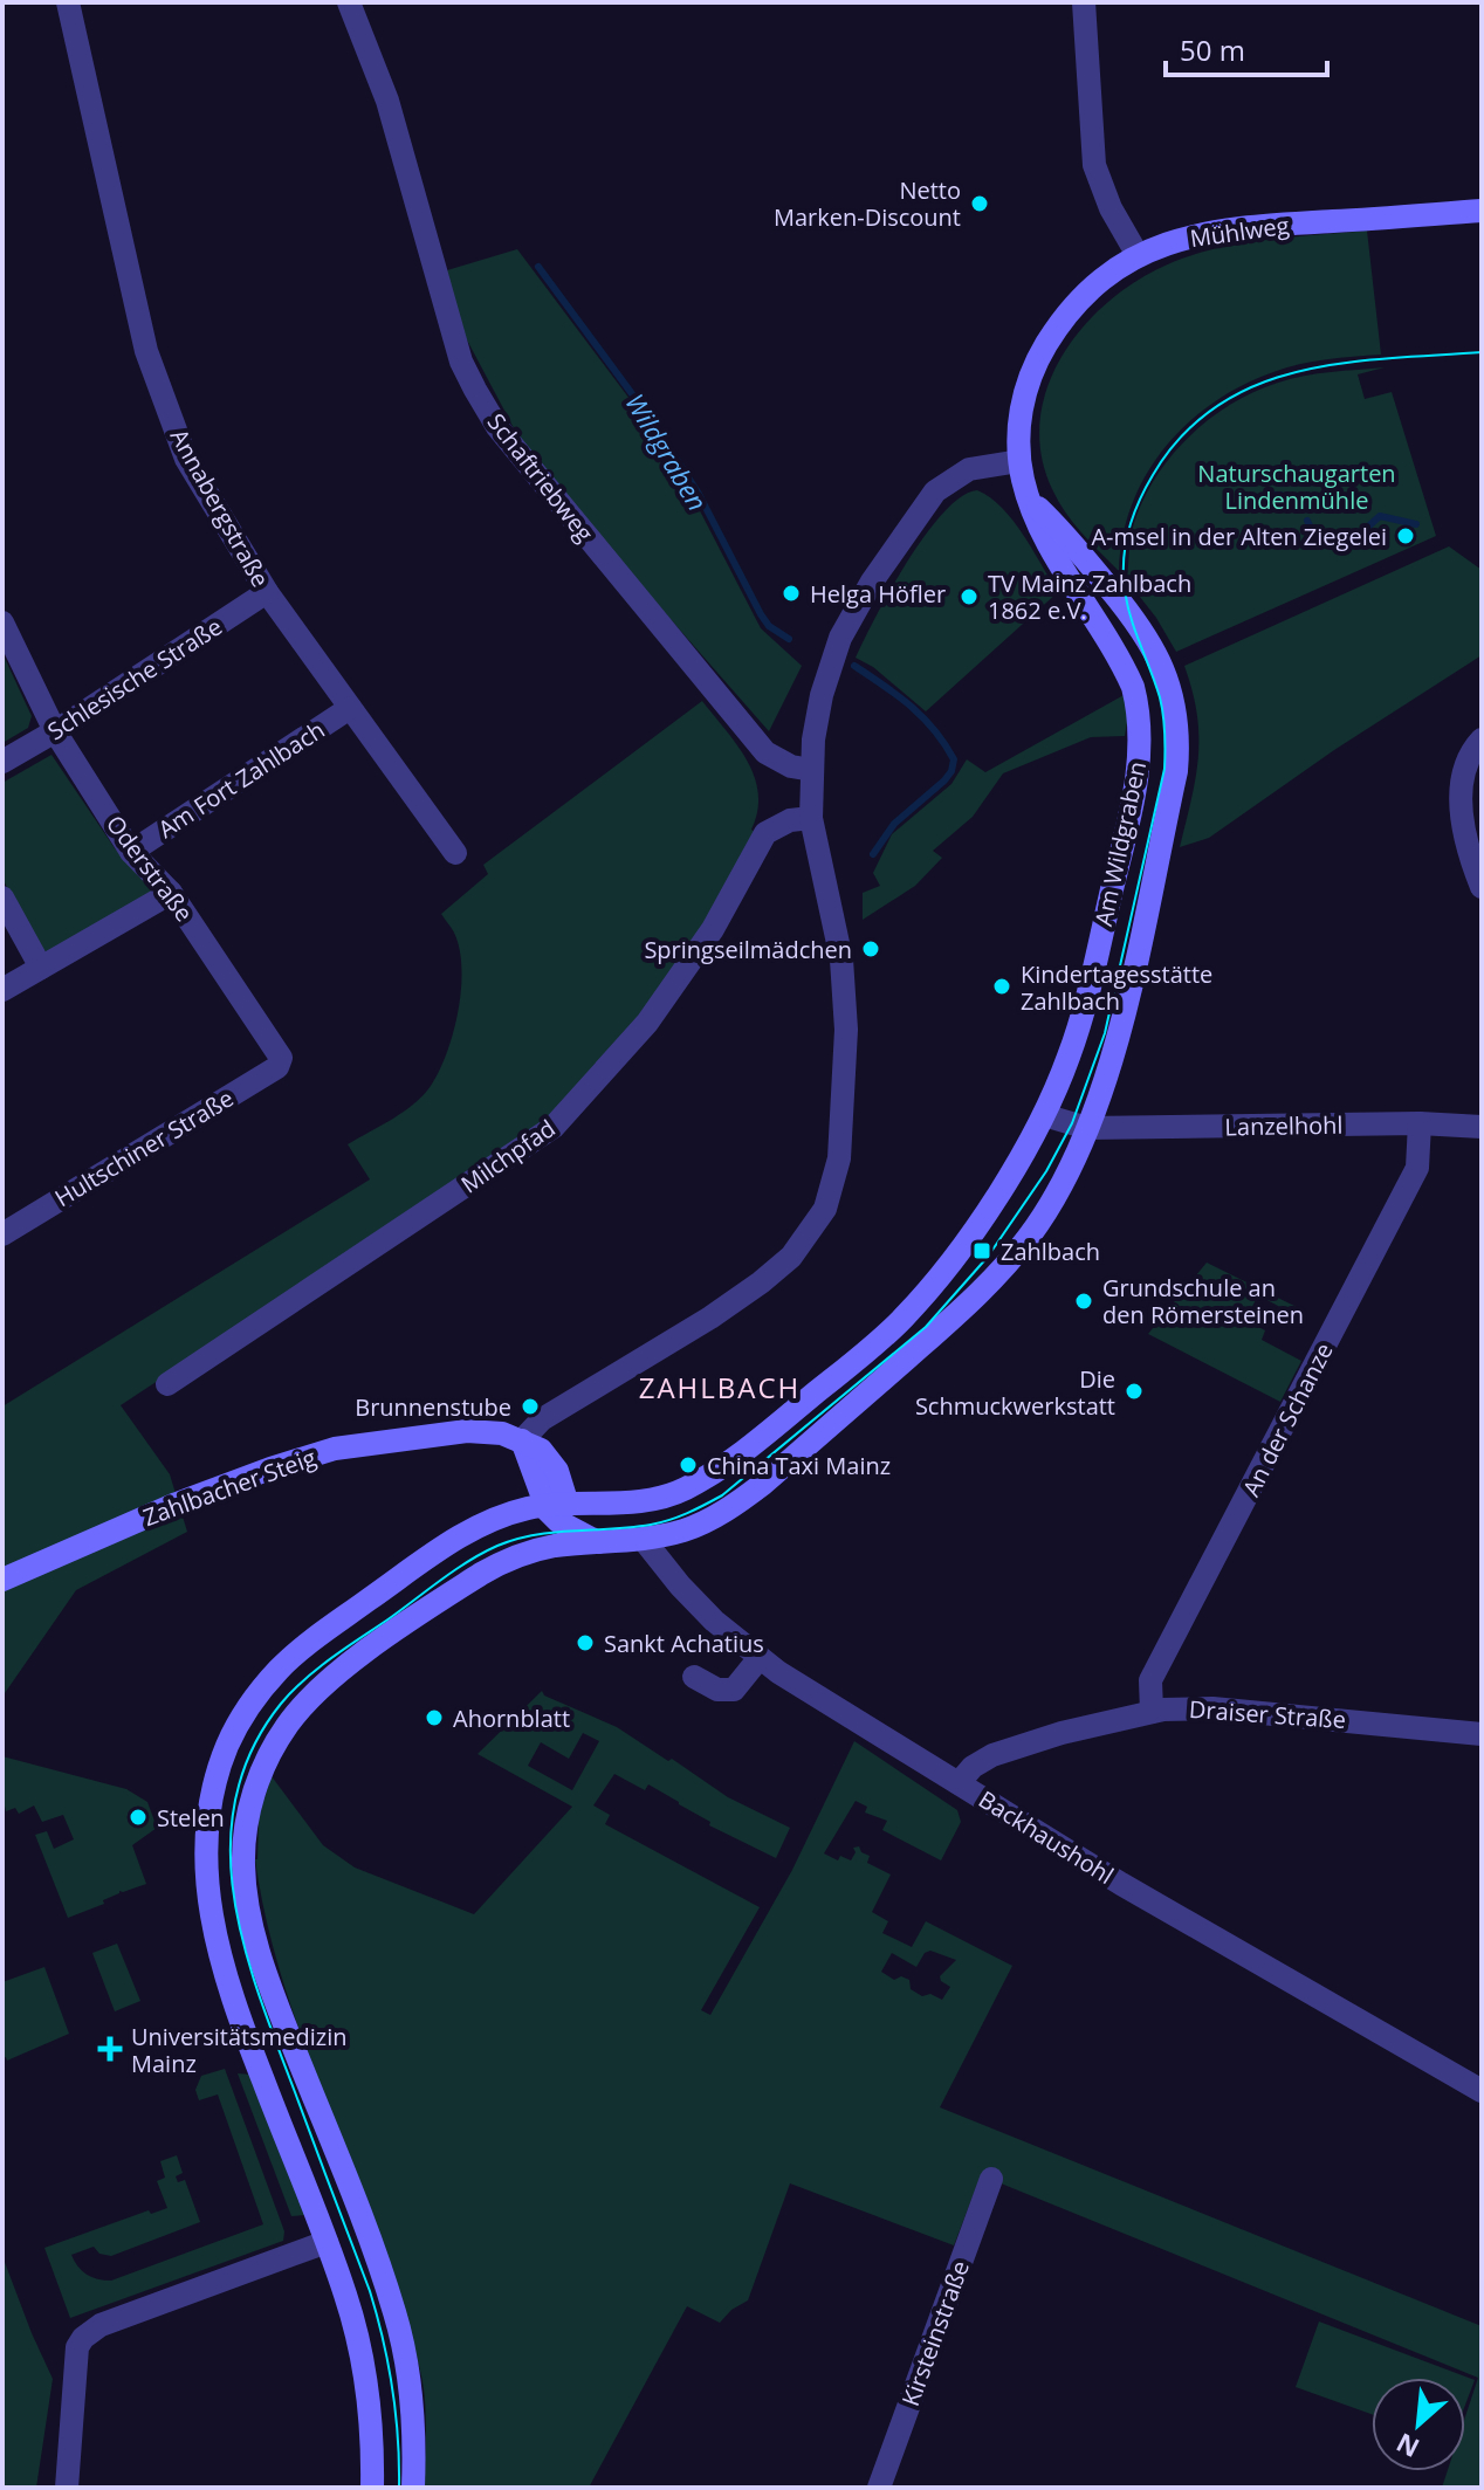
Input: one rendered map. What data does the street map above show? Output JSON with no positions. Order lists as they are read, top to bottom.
{
  "streets": {
    "street": [
      "Mühlweg",
      "Schaftriebweg",
      "Annabergstraße",
      "Schlesische Straße",
      "Am Fort Zahlbach",
      "Am Wildgraben",
      "Oderstraße",
      "Lanzelhohl",
      "Hultschiner Straße",
      "Milchpfad",
      "An der Schanze",
      "Zahlbacher Steig",
      "Draiser Straße",
      "Backhaushohl",
      "Kirsteinstraße"
    ]
  },
  "crossings": [
    ["Mühlweg", "Am Wildgraben"],
    ["Annabergstraße", "Schlesische Straße"],
    ["Annabergstraße", "Am Fort Zahlbach"],
    ["Schlesische Straße", "Oderstraße"],
    ["Am Fort Zahlbach", "Oderstraße"],
    ["Am Wildgraben", "Lanzelhohl"],
    ["Am Wildgraben", "Backhaushohl"],
    ["Oderstraße", "Hultschiner Straße"],
    ["Lanzelhohl", "An der Schanze"],
    ["An der Schanze", "Draiser Straße"],
    ["Draiser Straße", "Backhaushohl"]
  ],
  "districts": ["ZAHLBACH"],
  "water": ["Wildgraben"],
  "parks": ["Naturschaugarten Lindenmühle"],
  "places": {
    "other": [
      "Netto Marken-Discount",
      "A-msel in der Alten Ziegelei",
      "Helga Höfler",
      "TV Mainz Zahlbach 1862 e.V.",
      "Springseilmädchen",
      "Kindertagesstätte Zahlbach",
      "Grundschule an den Römersteinen",
      "Die Schmuckwerkstatt",
      "Brunnenstube",
      "China Taxi Mainz",
      "Sankt Achatius",
      "Ahornblatt",
      "Stelen"
    ],
    "transit": ["Zahlbach"],
    "health": ["Universitätsmedizin Mainz"]
  },
  "scale_bar": "50 m",
  "north": "bottom left"
}
